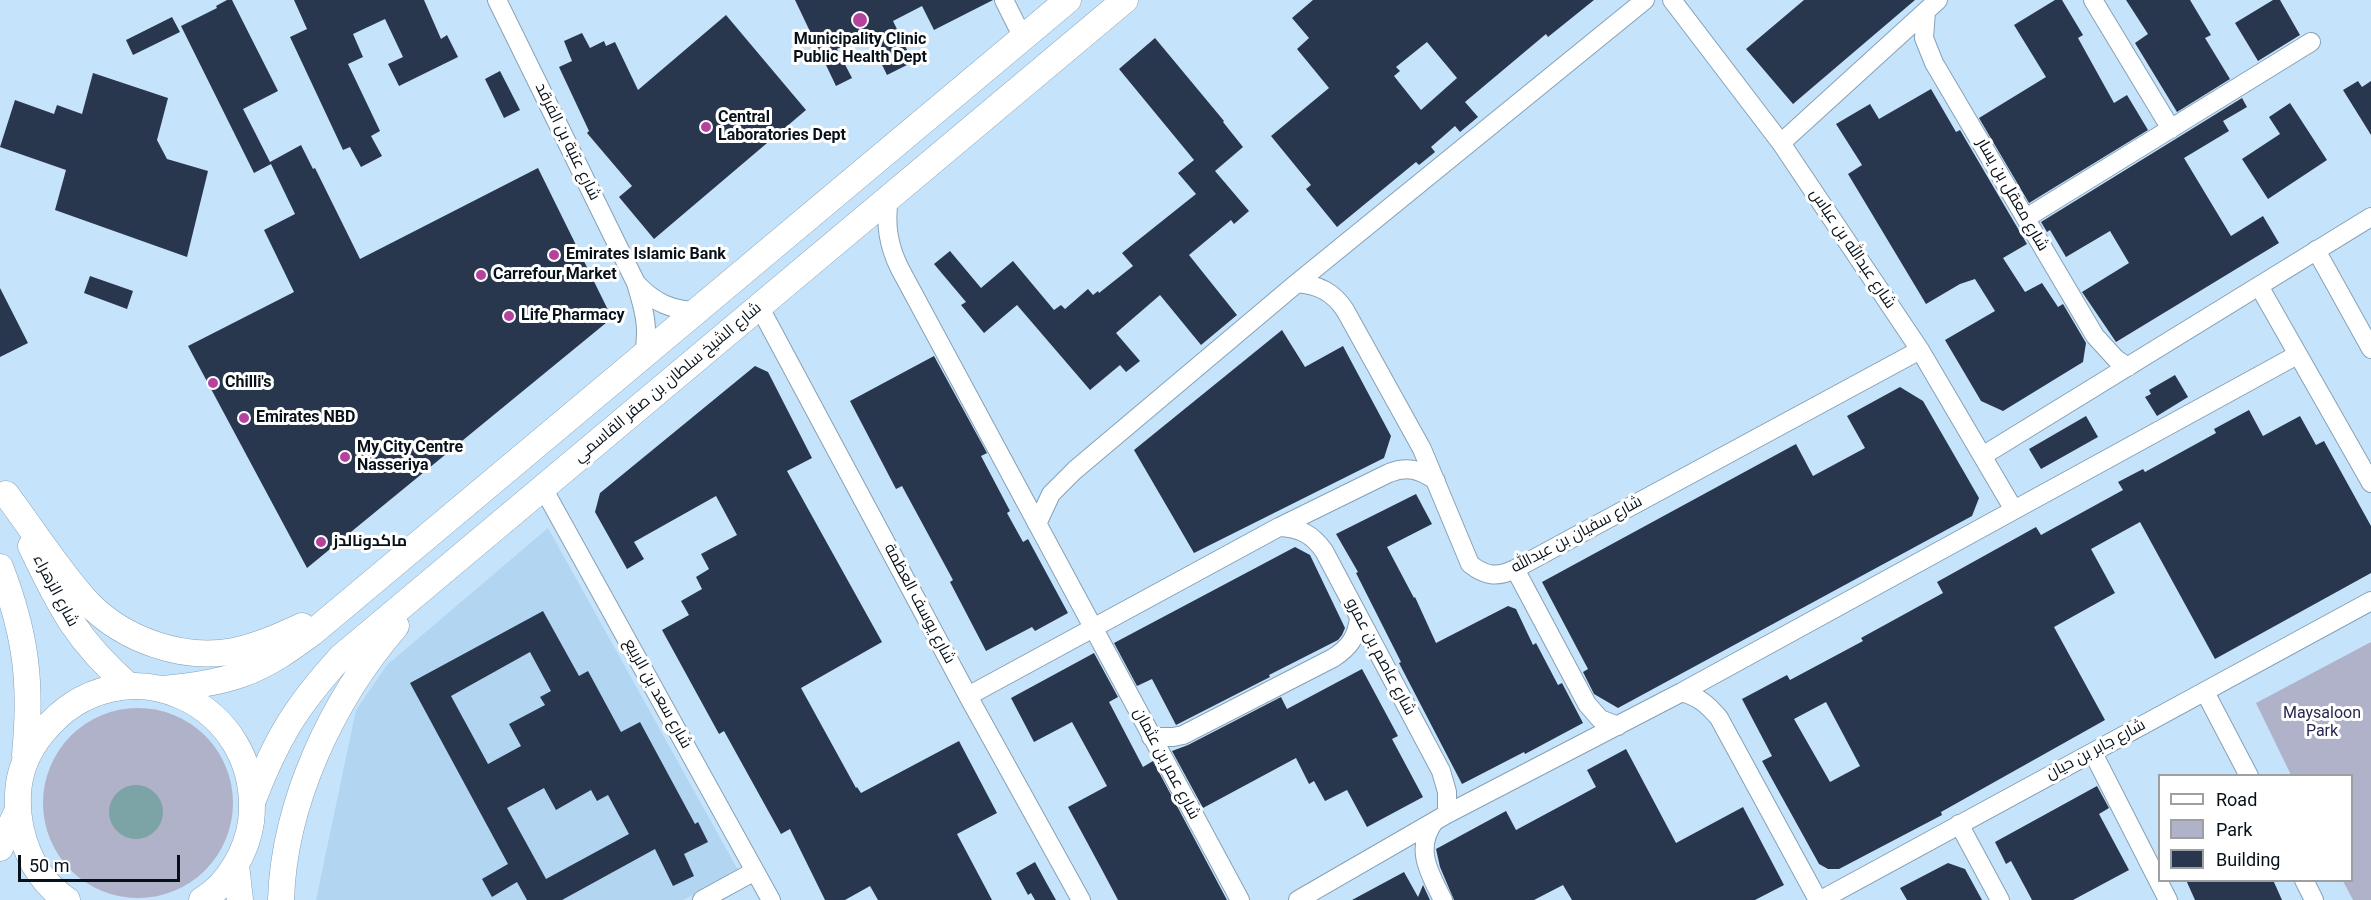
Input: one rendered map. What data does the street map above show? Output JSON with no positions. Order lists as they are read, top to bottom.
{
  "streets": {
    "main road": ["شارع الشيخ سلطان بن صقر القاسمي", "شارع الزهراء"],
    "street": [
      "شارع عتبة بن الفرقد",
      "شارع معقل بن يسار",
      "شارع عبدالله بن عباس",
      "شارع سفيان بن عبدالله",
      "شارع يوسف العظمة",
      "شارع عاصم بن عمرو",
      "شارع سعد بن الربيع",
      "شارع جابر بن حيان",
      "شارع عمر بن عثمان"
    ]
  },
  "crossings": [
    ["شارع عبدالله بن عباس", "شارع سفيان بن عبدالله"],
    ["شارع الشيخ سلطان بن صقر القاسمي", "شارع يوسف العظمة"],
    ["شارع الشيخ سلطان بن صقر القاسمي", "شارع سعد بن الربيع"],
    ["شارع الشيخ سلطان بن صقر القاسمي", "شارع عمر بن عثمان"]
  ],
  "parks": ["Maysaloon Park"],
  "places": [
    "Municipality Clinic Public Health Dept",
    "Central Laboratories Dept",
    "Emirates Islamic Bank",
    "Carrefour Market",
    "Life Pharmacy",
    "Chilli's",
    "Emirates NBD",
    "My City Centre Nasseriya",
    "ماكدونالدز"
  ],
  "legend": ["Road", "Park", "Building"],
  "scale_bar": "50 m"
}
